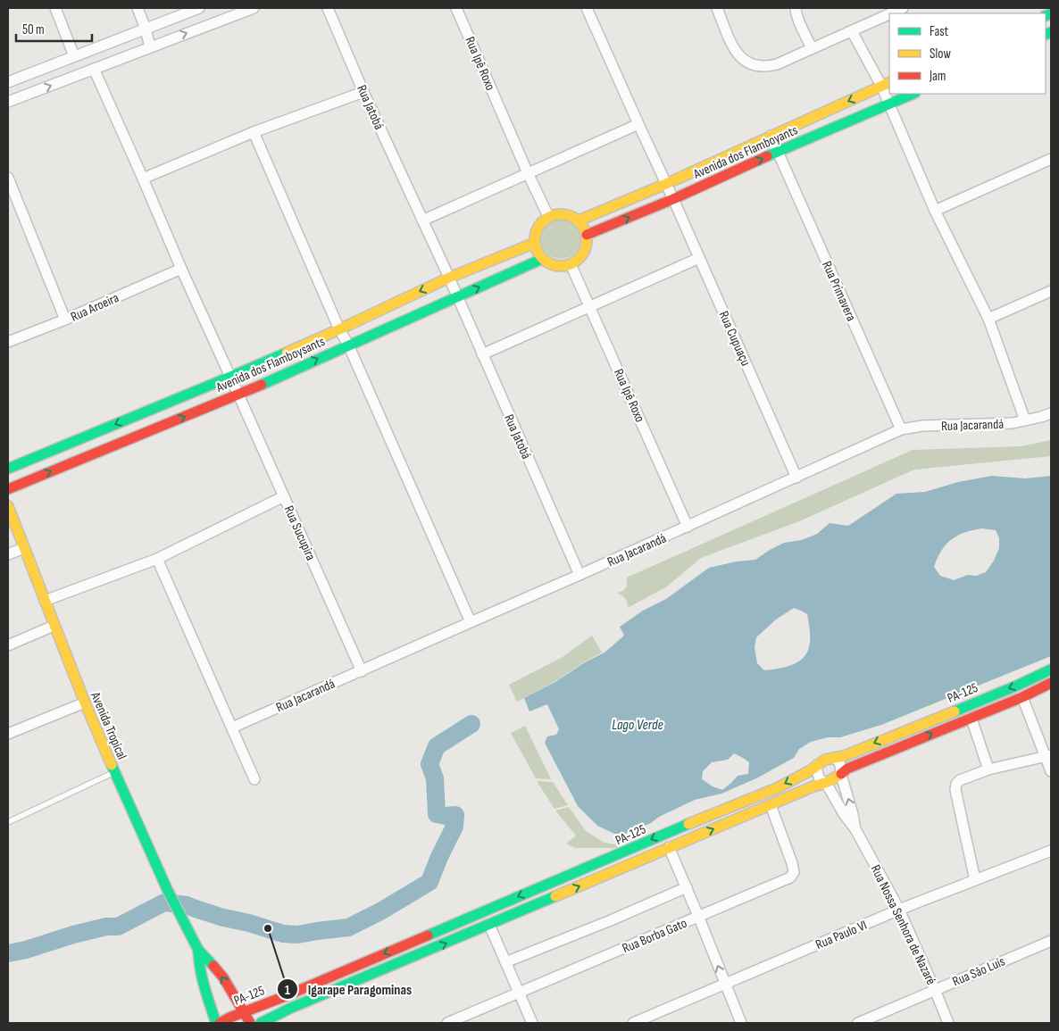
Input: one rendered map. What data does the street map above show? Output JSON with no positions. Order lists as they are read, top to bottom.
{
  "streets": {
    "street": [
      "Rua Ipê Roxo",
      "Rua Jatobá",
      "Avenida dos Flamboyants",
      "Rua Primavera",
      "Rua Aroeira",
      "Rua Cupuaçu",
      "Avenida dos Flamboysants",
      "Rua Jacarandá",
      "Rua Sucupira",
      "PA-125",
      "Avenida Tropical",
      "Rua Nossa Senhora de Nazaré",
      "Rua Paulo VI",
      "Rua Borba Gato",
      "Rua São Luís"
    ]
  },
  "crossings": [
    ["Rua Ipê Roxo", "Avenida dos Flamboyants"],
    ["Rua Ipê Roxo", "Avenida dos Flamboysants"],
    ["Rua Ipê Roxo", "Rua Jacarandá"],
    ["Rua Jatobá", "Avenida dos Flamboysants"],
    ["Rua Jatobá", "Rua Jacarandá"],
    ["Avenida dos Flamboyants", "Rua Primavera"],
    ["Avenida dos Flamboyants", "Rua Cupuaçu"],
    ["Avenida dos Flamboyants", "Avenida dos Flamboysants"],
    ["Rua Primavera", "Rua Jacarandá"],
    ["Rua Aroeira", "Rua Sucupira"],
    ["Rua Cupuaçu", "Rua Jacarandá"],
    ["Avenida dos Flamboysants", "Rua Sucupira"],
    ["Rua Jacarandá", "Rua Sucupira"],
    ["PA-125", "Rua Nossa Senhora de Nazaré"],
    ["PA-125", "Rua Borba Gato"],
    ["Rua Nossa Senhora de Nazaré", "Rua Paulo VI"],
    ["Rua Nossa Senhora de Nazaré", "Rua São Luís"]
  ],
  "water": ["Lago Verde"],
  "places": ["Igarape Paragominas"],
  "legend": ["Fast", "Slow", "Jam"],
  "scale_bar": "50 m"
}
